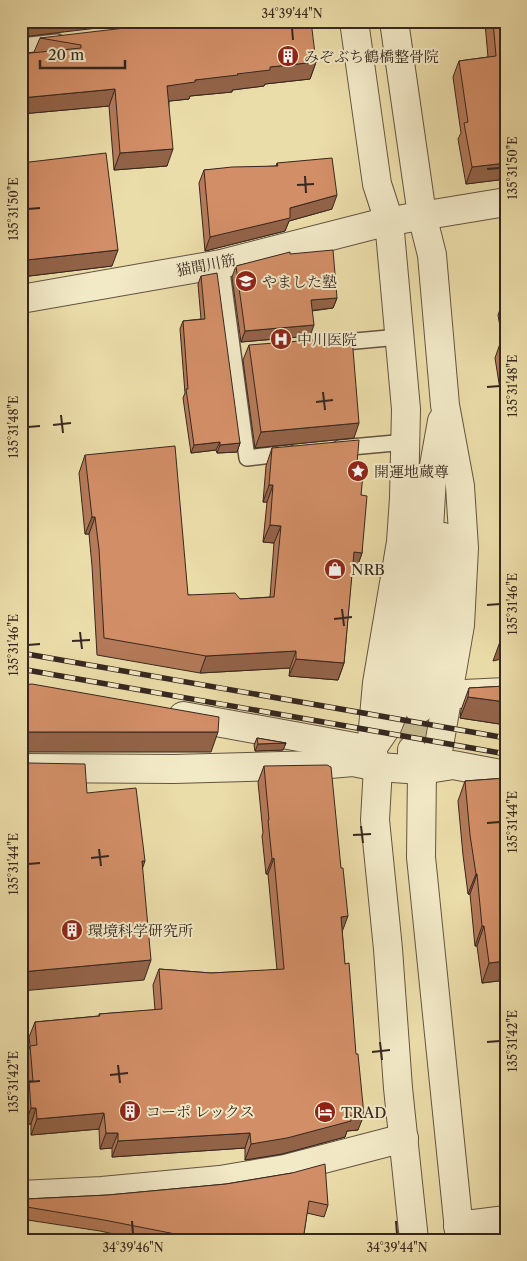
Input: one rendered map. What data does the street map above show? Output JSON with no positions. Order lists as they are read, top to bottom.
{
  "streets": {
    "street": ["猫間川筋"]
  },
  "places": {
    "building": ["みぞぶち鶴橋整骨院", "環境科学研究所", "コーポ レックス"],
    "school or university": ["やました塾"],
    "hospital": ["中川医院"],
    "place": ["開運地蔵尊"],
    "shop": ["NRB"],
    "hotel": ["TRAD"]
  },
  "scale_bar": "20 m",
  "coordinates": [
    "34°39'44\"N",
    "135°31'50\"E",
    "135°31'48\"E",
    "135°31'46\"E",
    "135°31'44\"E",
    "135°31'42\"E",
    "34°39'46\"N"
  ]
}
